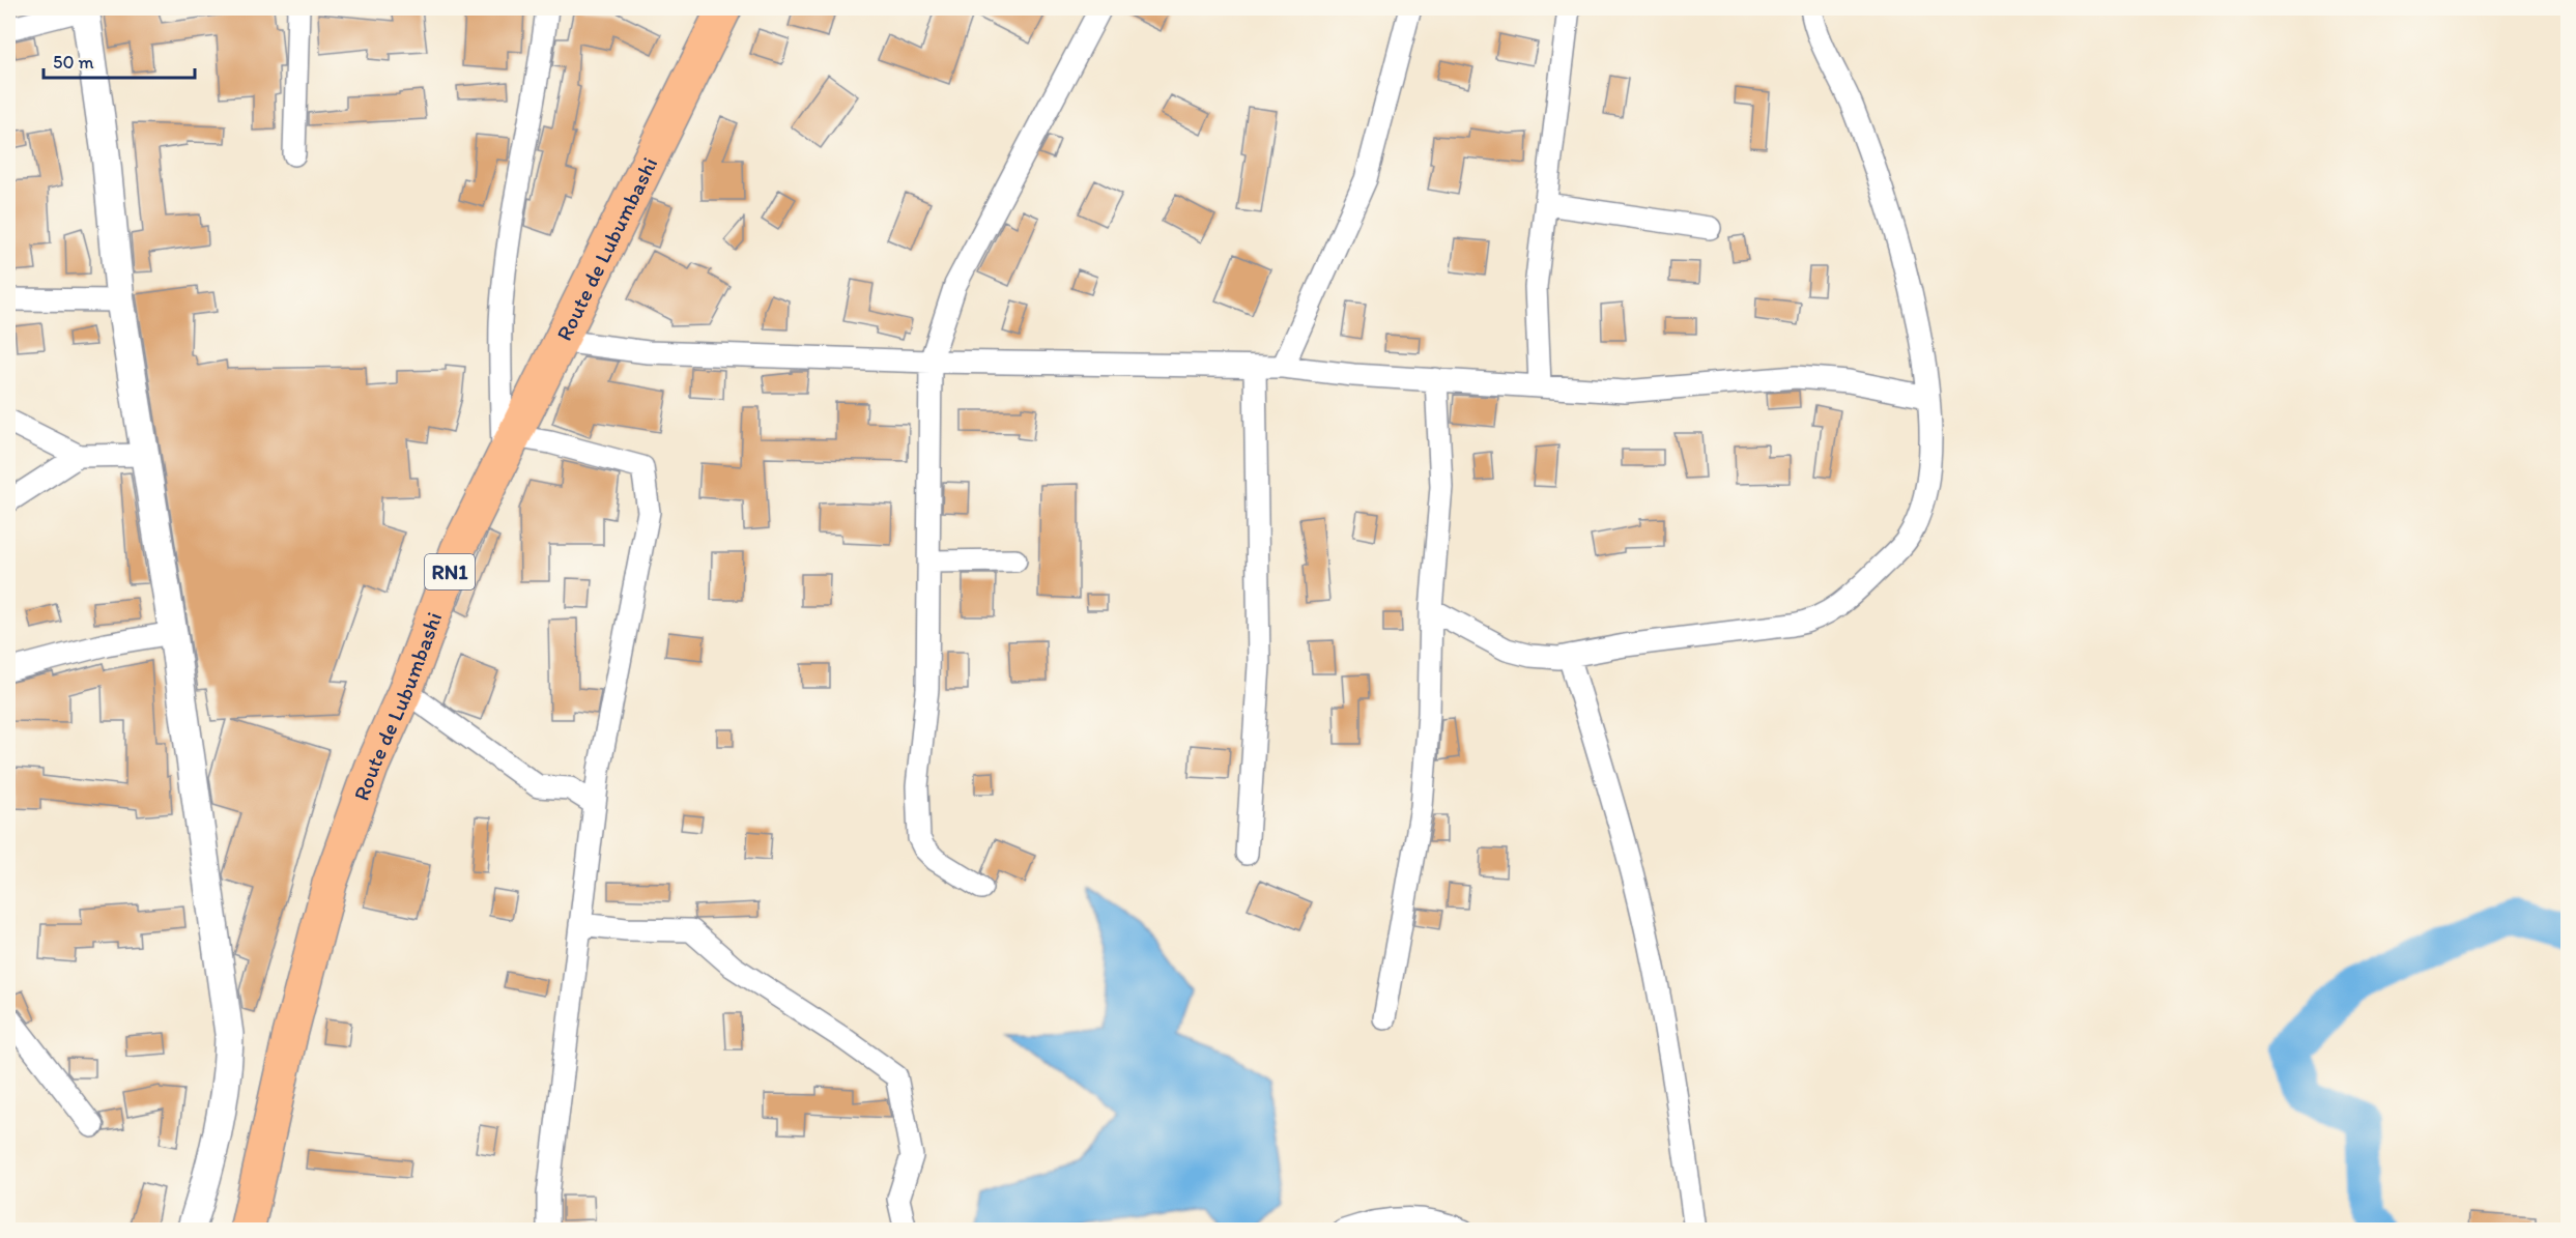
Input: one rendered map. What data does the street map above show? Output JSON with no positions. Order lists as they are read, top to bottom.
{
  "streets": {
    "highway": ["Route de Lubumbashi", "RN1"]
  },
  "scale_bar": "50 m"
}
